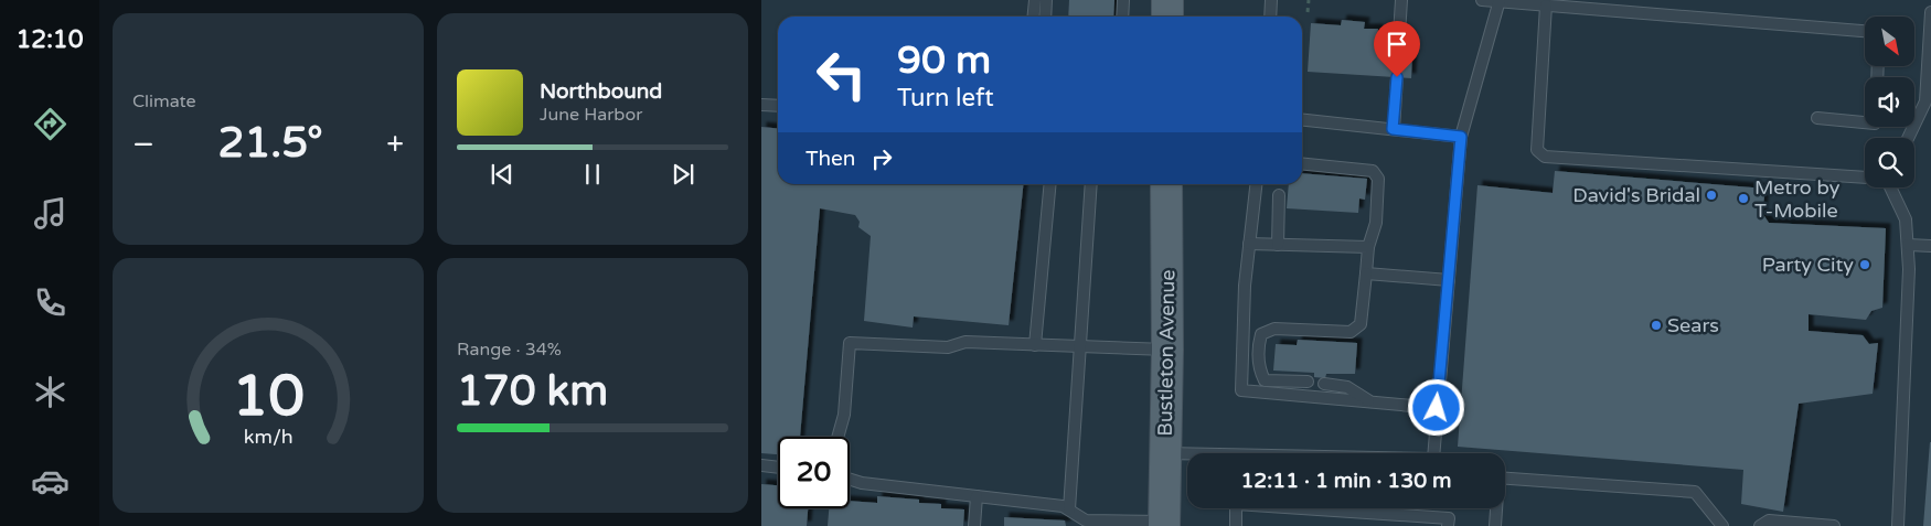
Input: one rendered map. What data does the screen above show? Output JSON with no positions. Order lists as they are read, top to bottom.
{
  "streets": {
    "main road": ["Bustleton Avenue"]
  },
  "places": [
    "David's Bridal",
    "Metro by T-Mobile",
    "Party City",
    "Sears"
  ],
  "north": "bottom right",
  "page": {
    "tabs": "12:10",
    "tile": [
      "Climate",
      ["Range · 34%", "170 km"]
    ],
    "turn": ["90 m", "Turn left"],
    "song": ["Northbound", "June Harbor"],
    "heat": ["−", "21.5°", "+"],
    "then": "Then",
    "limit": "20",
    "trip": "12:11 · 1 min · 130 m",
    "gauge": ["10", "km/h"]
  }
}
